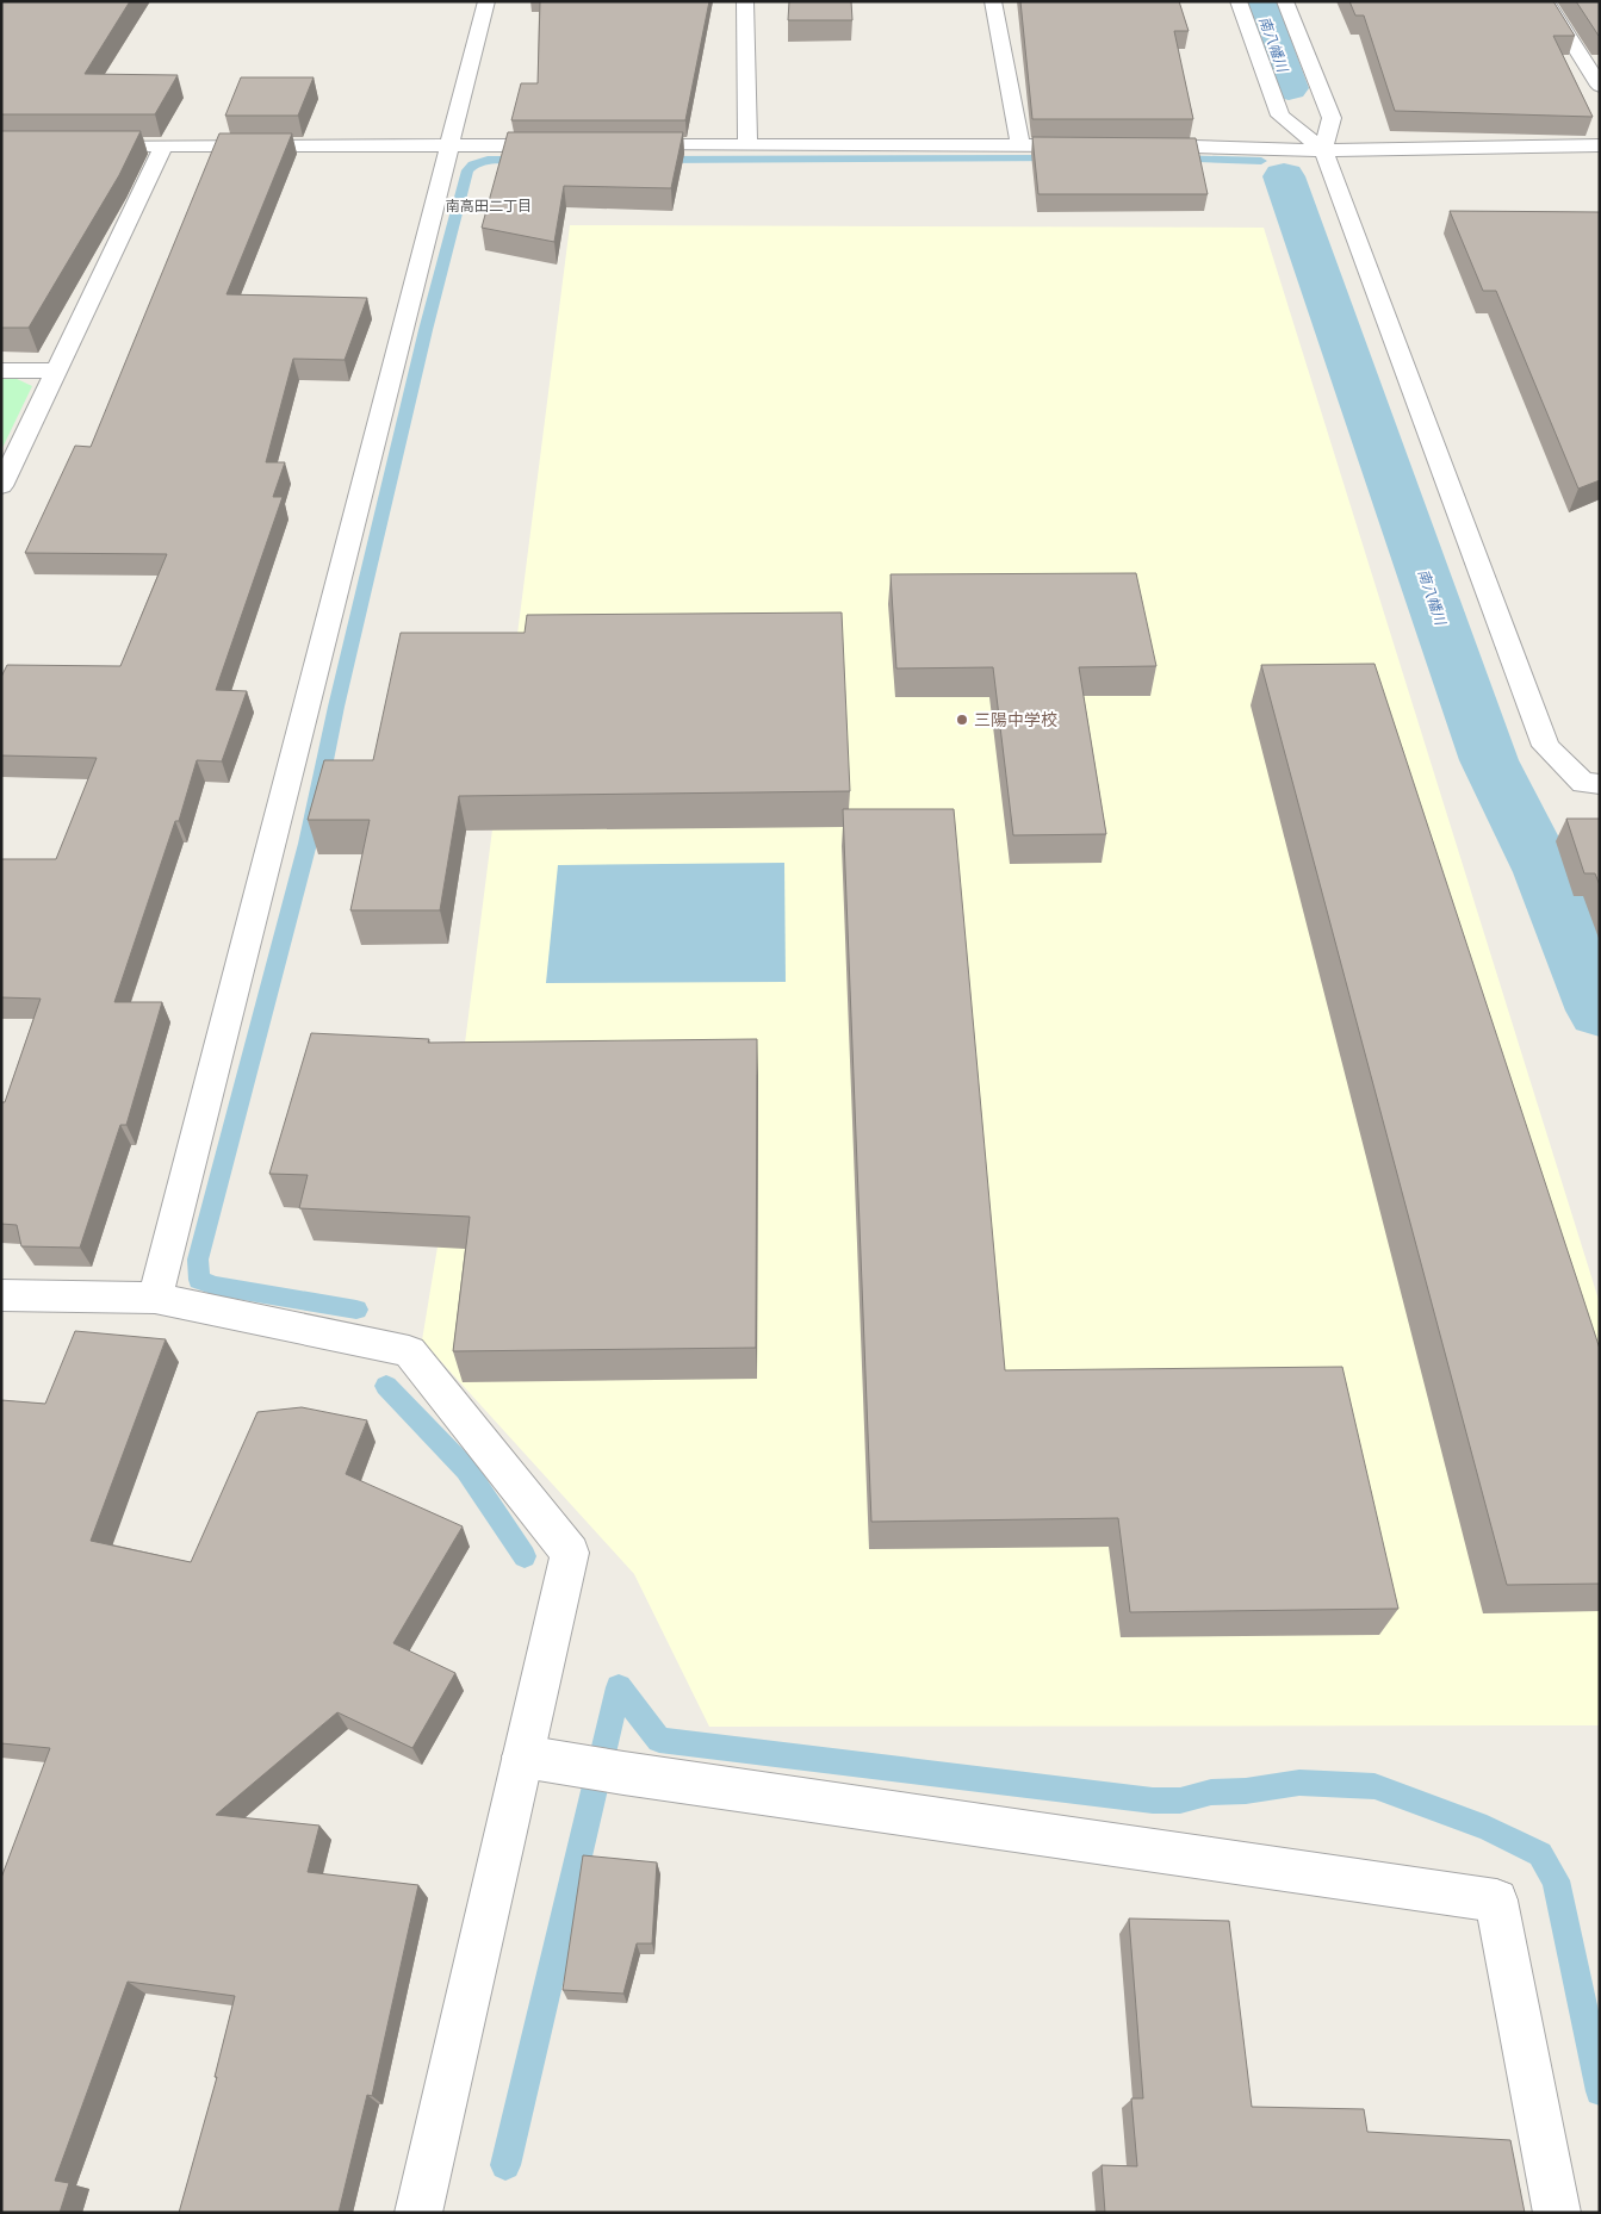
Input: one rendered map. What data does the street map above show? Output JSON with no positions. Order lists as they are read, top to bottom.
{
  "districts": ["南高田二丁目"],
  "water": ["南八幡川"],
  "places": ["三陽中学校"]
}
